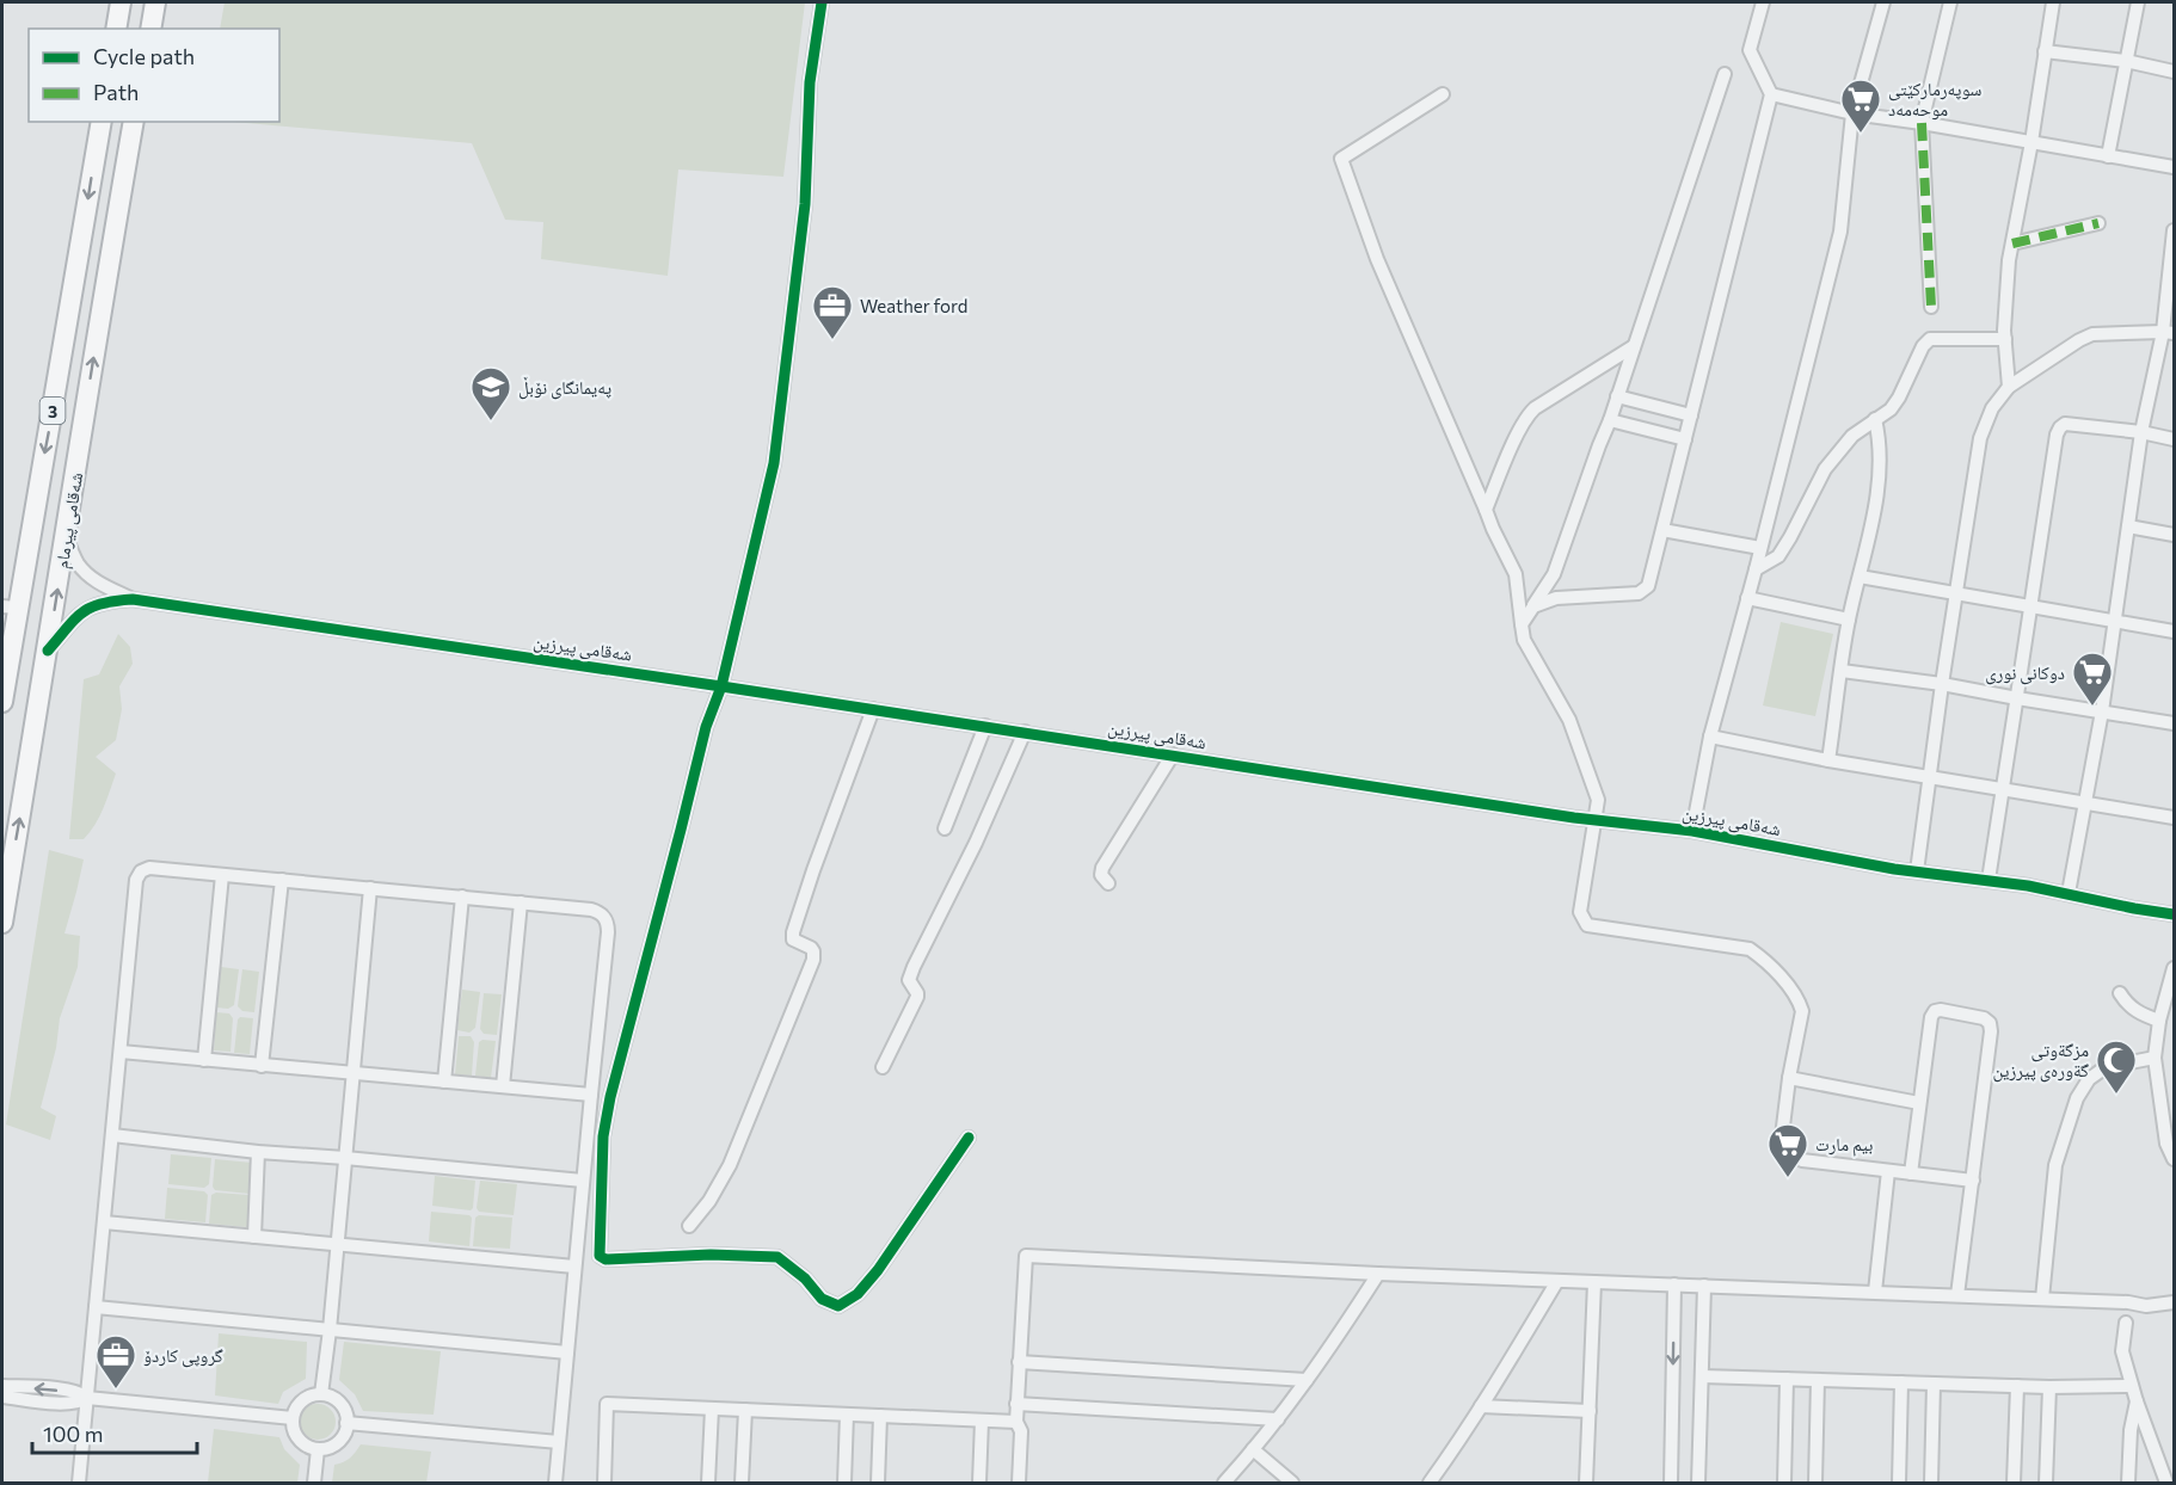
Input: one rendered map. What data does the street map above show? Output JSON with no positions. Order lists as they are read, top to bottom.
{
  "streets": {
    "highway": ["3", "شەقامی پیرمام"],
    "street": ["شەقامی پیرزین"]
  },
  "places": {
    "supermarket": ["سوپەرمارکێتی موحەمەد", "دوکانی نوری", "بیم مارت"],
    "office": ["Weather ford", "گروپی کاردۆ"],
    "school or university": ["پەیمانگای نۆبڵ"],
    "mosque": ["مزگةوتی گةورەی پیرزین"]
  },
  "legend": ["Cycle path", "Path"],
  "scale_bar": "100 m"
}
